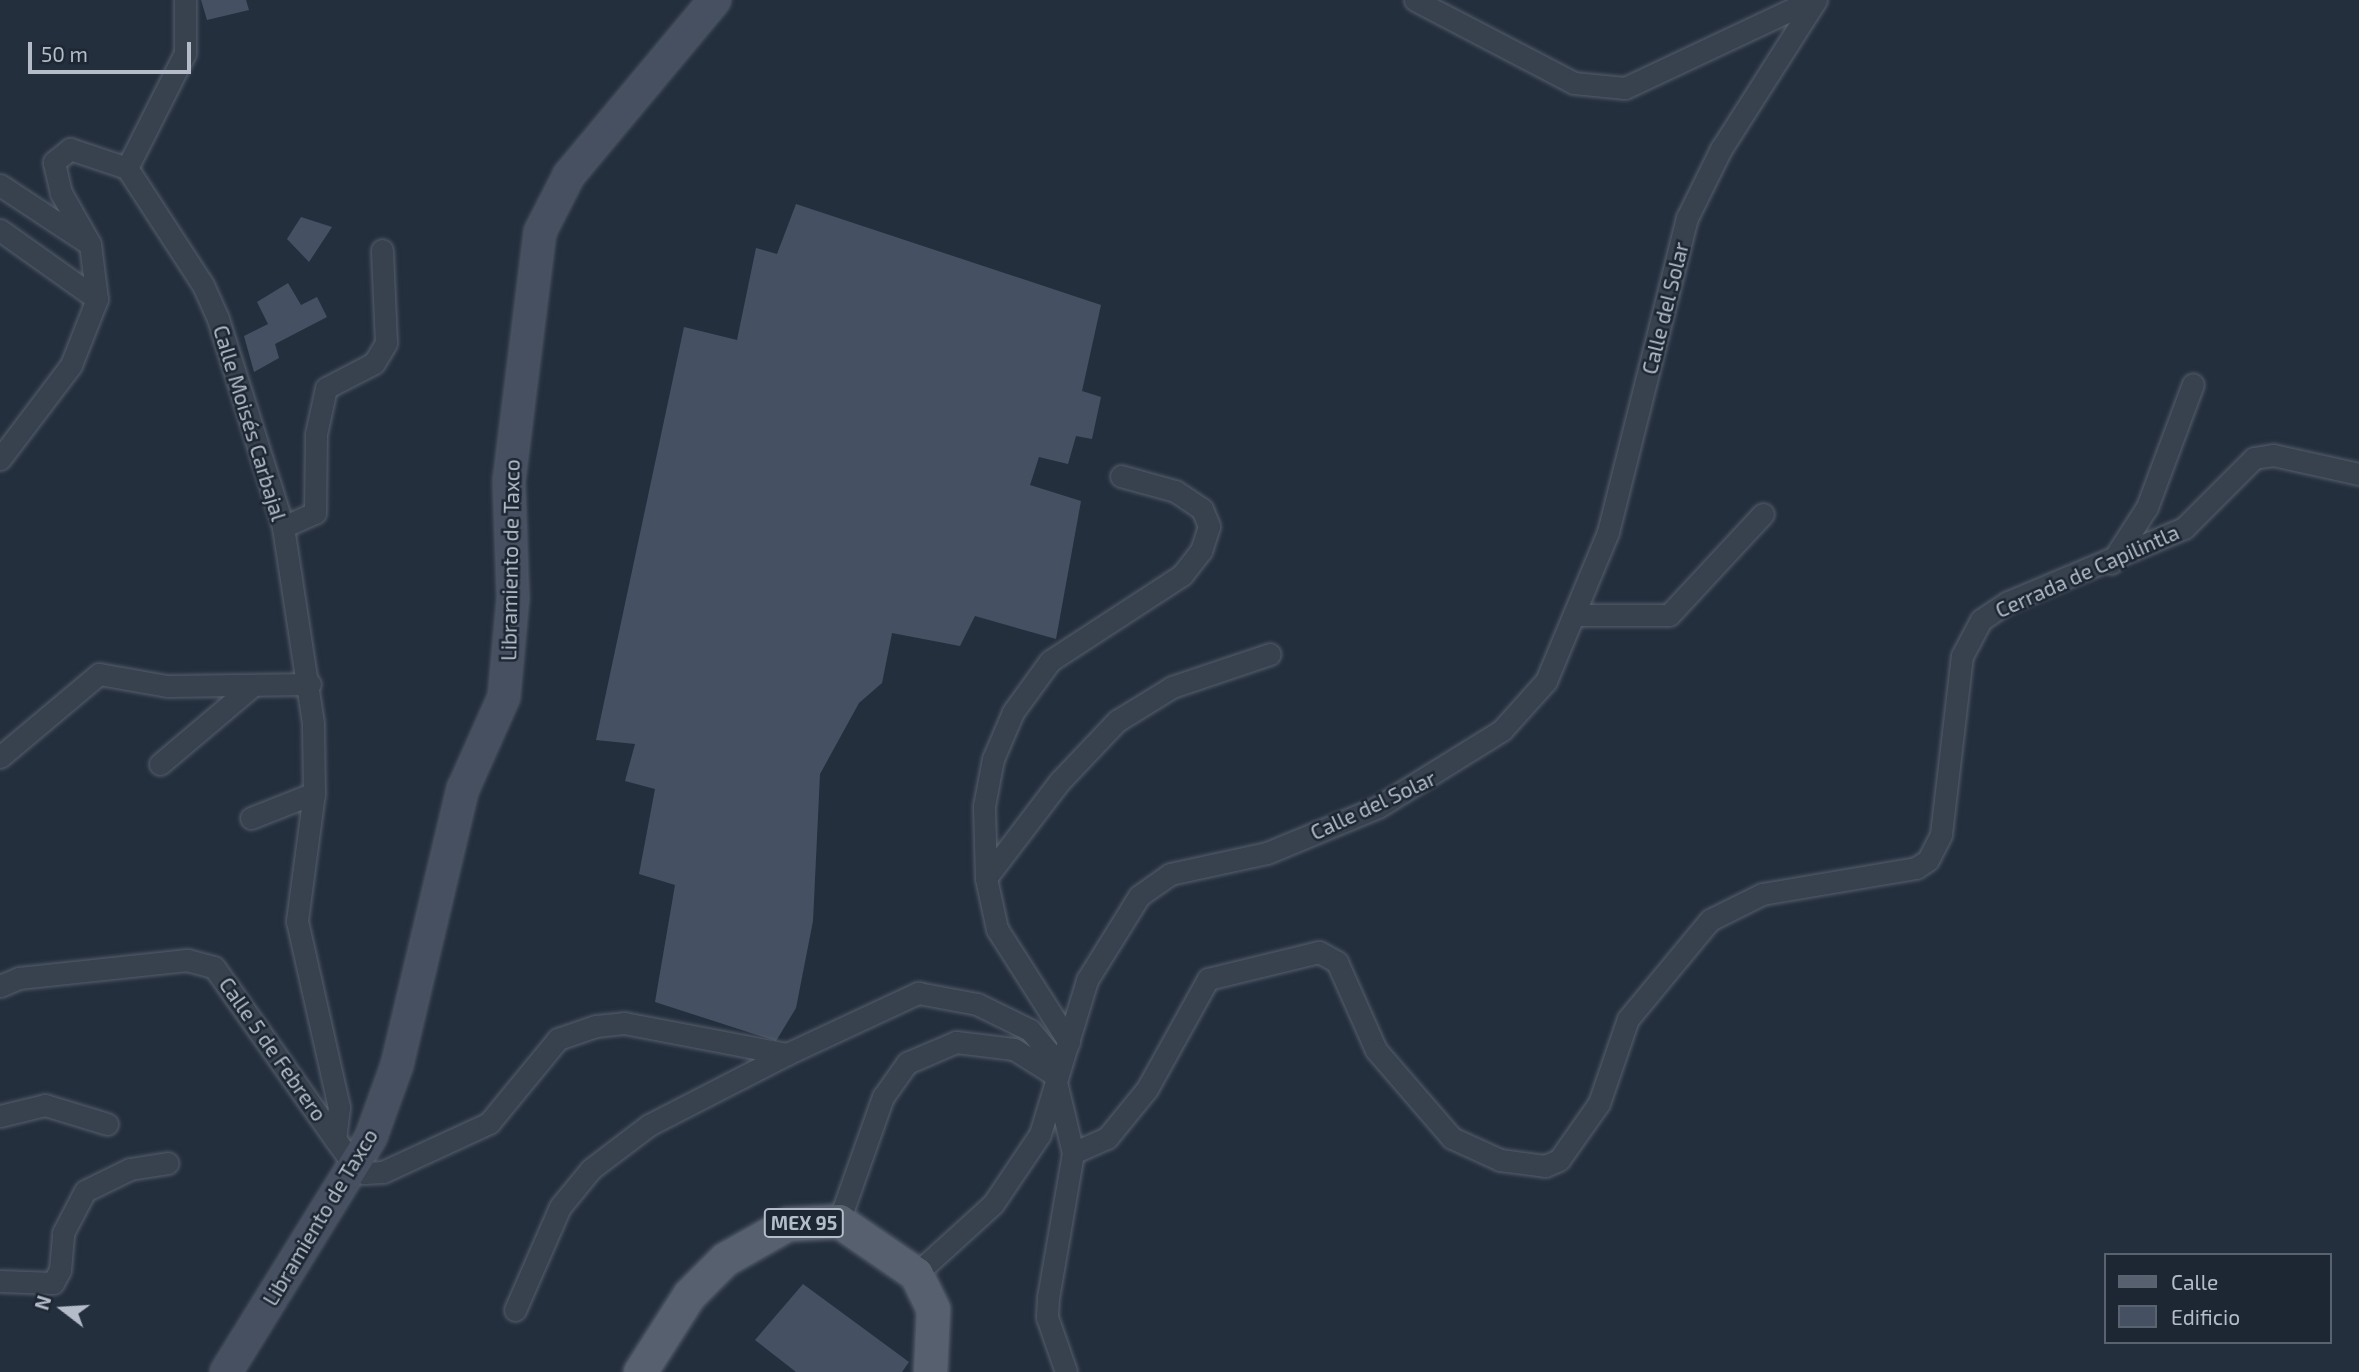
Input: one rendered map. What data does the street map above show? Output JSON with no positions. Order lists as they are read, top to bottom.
{
  "streets": {
    "main road": ["Libramiento de Taxco", "MEX 95"],
    "street": [
      "Calle del Solar",
      "Calle Moisés Carbajal",
      "Cerrada de Capilintla",
      "Calle 5 de Febrero"
    ]
  },
  "crossings": [
    ["Calle del Solar", "MEX 95"],
    ["Calle Moisés Carbajal", "Calle 5 de Febrero"]
  ],
  "legend": ["Calle", "Edificio"],
  "scale_bar": "50 m",
  "north": "left"
}
